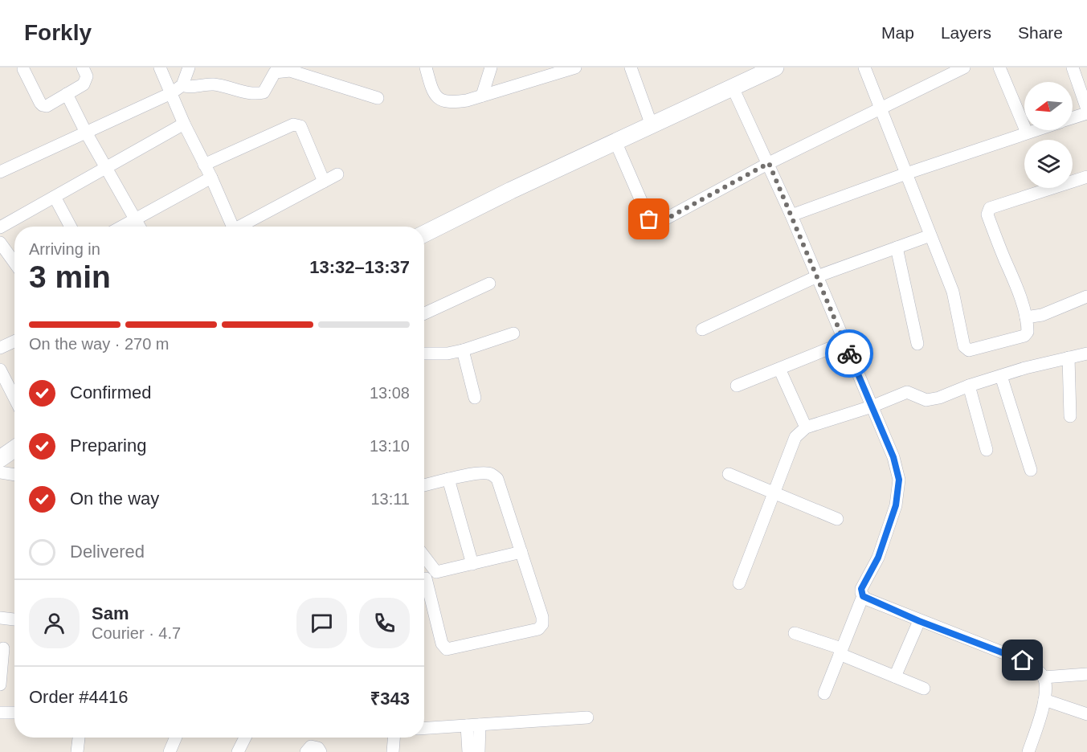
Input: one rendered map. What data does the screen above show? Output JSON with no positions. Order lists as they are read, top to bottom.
{
  "north": "left",
  "page": {
    "header": "Forkly",
    "nav": ["Map", "Layers", "Share"],
    "heading": ["3 min", "Arriving in", "13:32–13:37"],
    "panel": [
      "Sam",
      "Courier · 4.7",
      "Order #4416",
      "₹343"
    ],
    "bar": "On the way · 270 m",
    "list": [
      ["Confirmed", "13:08"],
      ["Preparing", "13:10"],
      ["On the way", "13:11"],
      "Delivered"
    ]
  }
}
